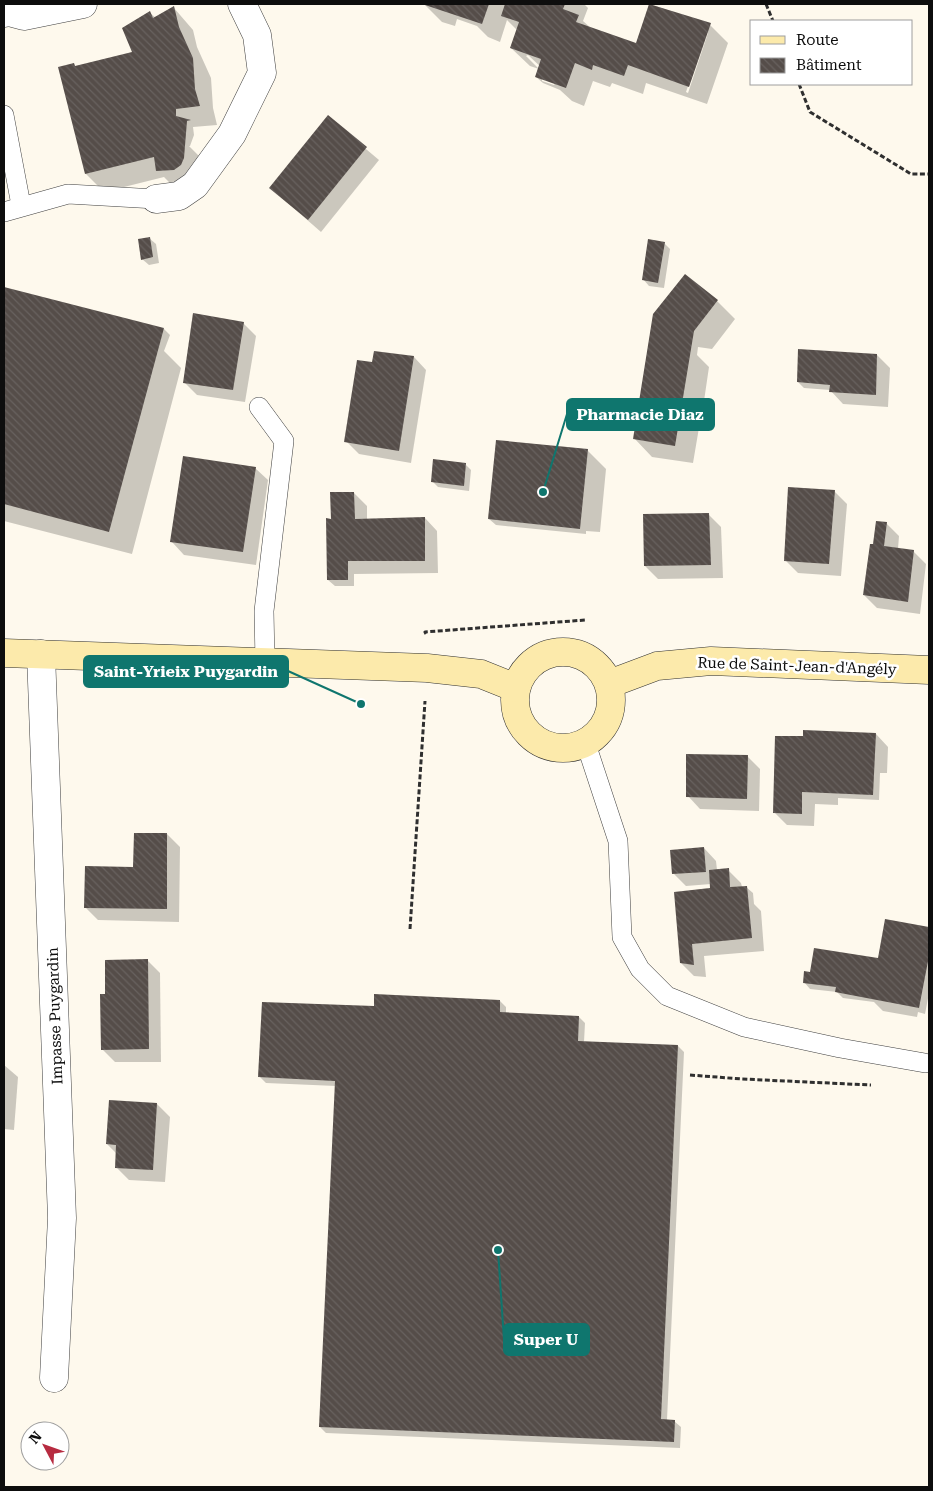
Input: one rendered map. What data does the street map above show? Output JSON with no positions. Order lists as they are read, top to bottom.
{
  "streets": {
    "main road": ["Rue de Saint-Jean-d'Angély"],
    "street": ["Impasse Puygardin"]
  },
  "places": ["Pharmacie Diaz", "Saint-Yrieix Puygardin", "Super U"],
  "legend": ["Route", "Bâtiment"],
  "north": "top left"
}
